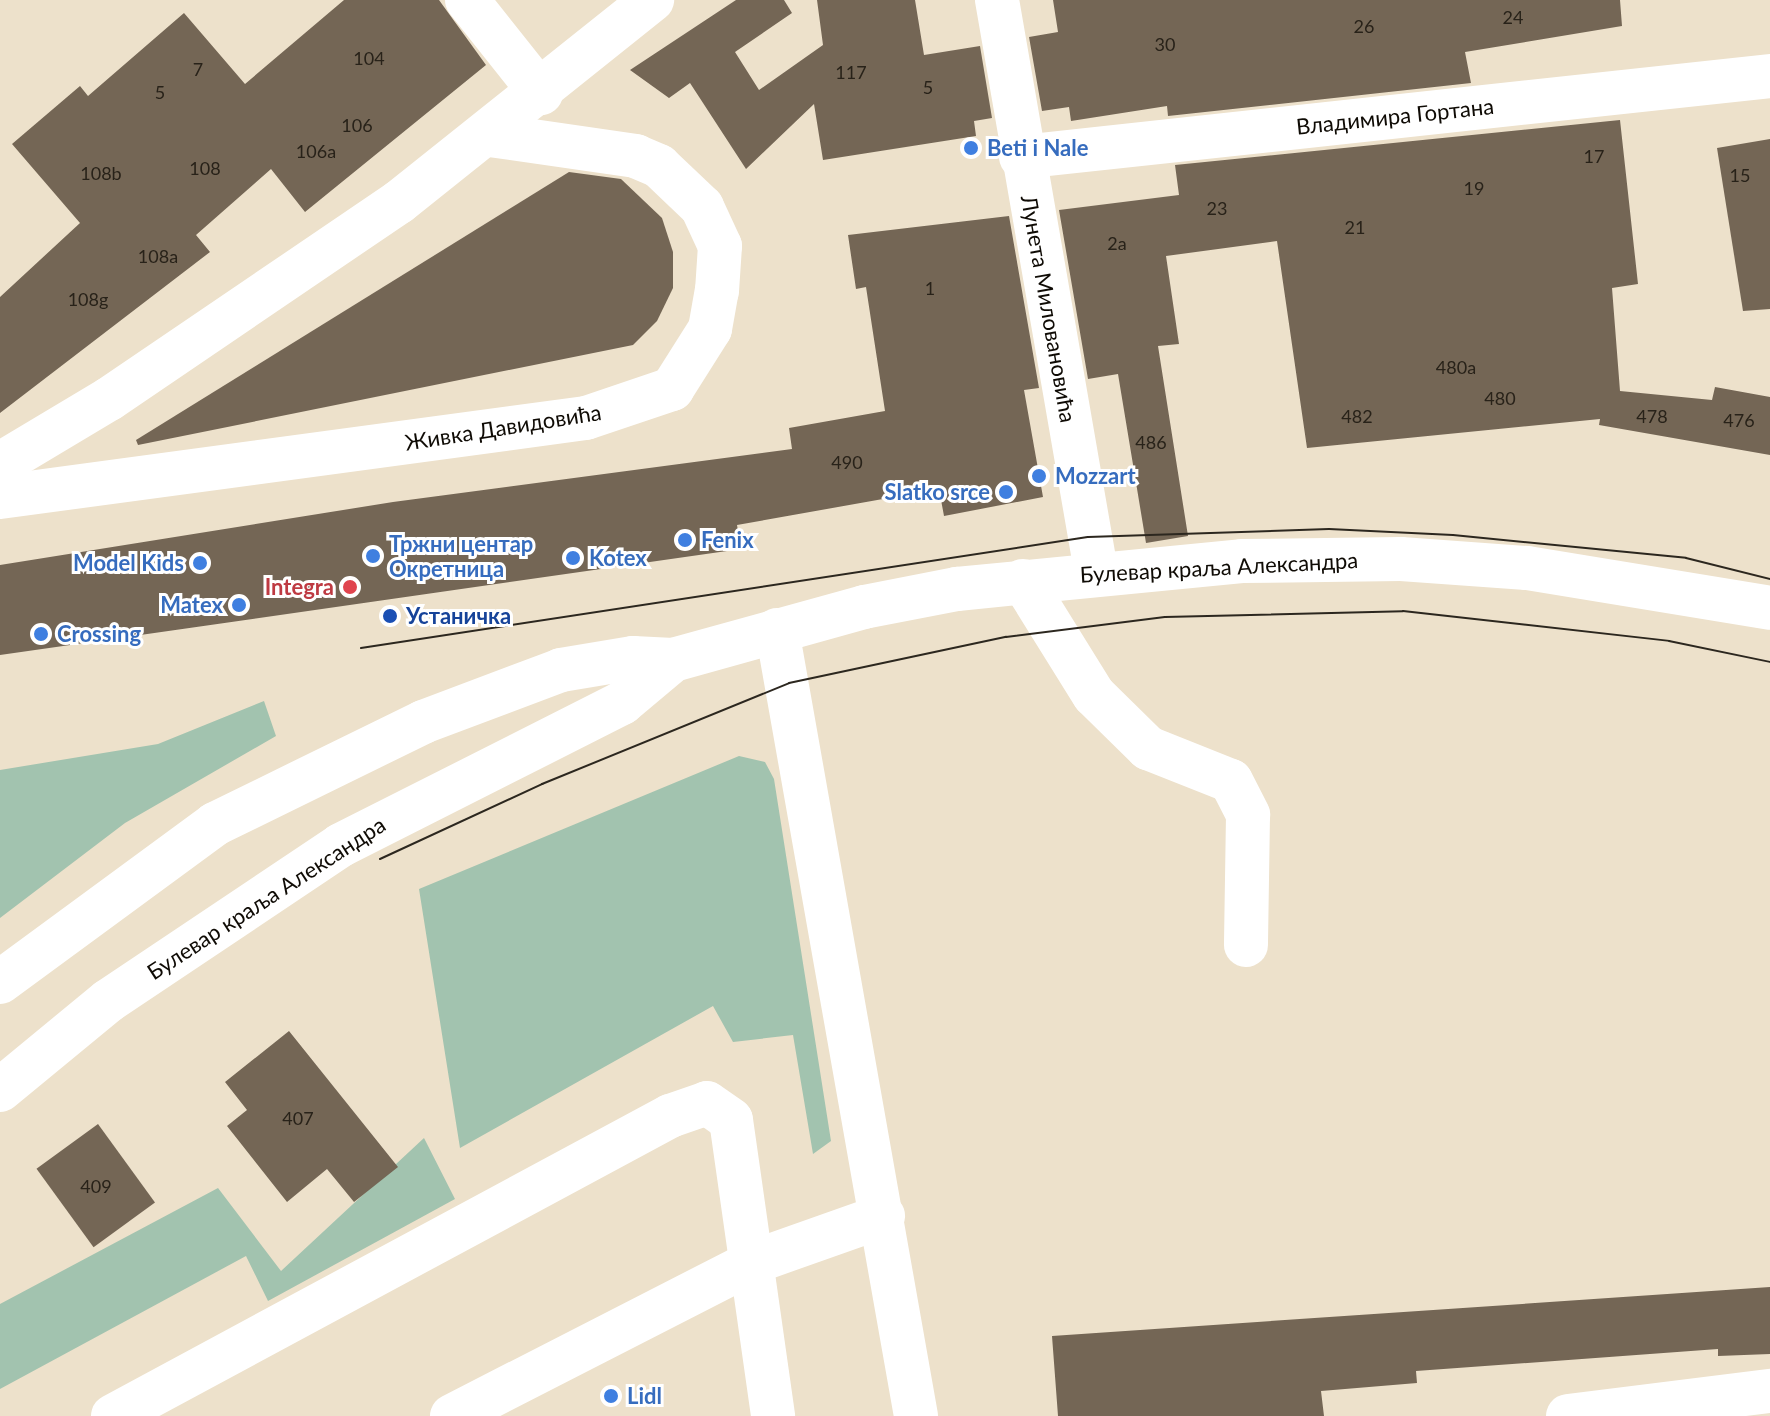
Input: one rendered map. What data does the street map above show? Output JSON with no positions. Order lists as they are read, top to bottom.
{
  "streets": {
    "main road": [
      "Владимира Гортана",
      "Лунета Миловановића",
      "Живка Давидовића",
      "Булевар краља Александра"
    ]
  },
  "crossings": [
    ["Владимира Гортана", "Лунета Миловановића"],
    ["Лунета Миловановића", "Булевар краља Александра"]
  ],
  "places": [
    "Beti i Nale",
    "Mozzart",
    "Slatko srce",
    "Fenix",
    "Тржни центар Окретница",
    "Kotex",
    "Model Kids",
    "Integra",
    "Matex",
    "Устаничка",
    "Crossing",
    "Lidl"
  ],
  "house_numbers": [
    "24",
    "26",
    "30",
    "104",
    "7",
    "117",
    "5",
    "5",
    "106",
    "106a",
    "17",
    "108",
    "108b",
    "15",
    "19",
    "23",
    "21",
    "2a",
    "108a",
    "1",
    "108g",
    "480a",
    "480",
    "482",
    "478",
    "476",
    "486",
    "490",
    "407",
    "409"
  ]
}
